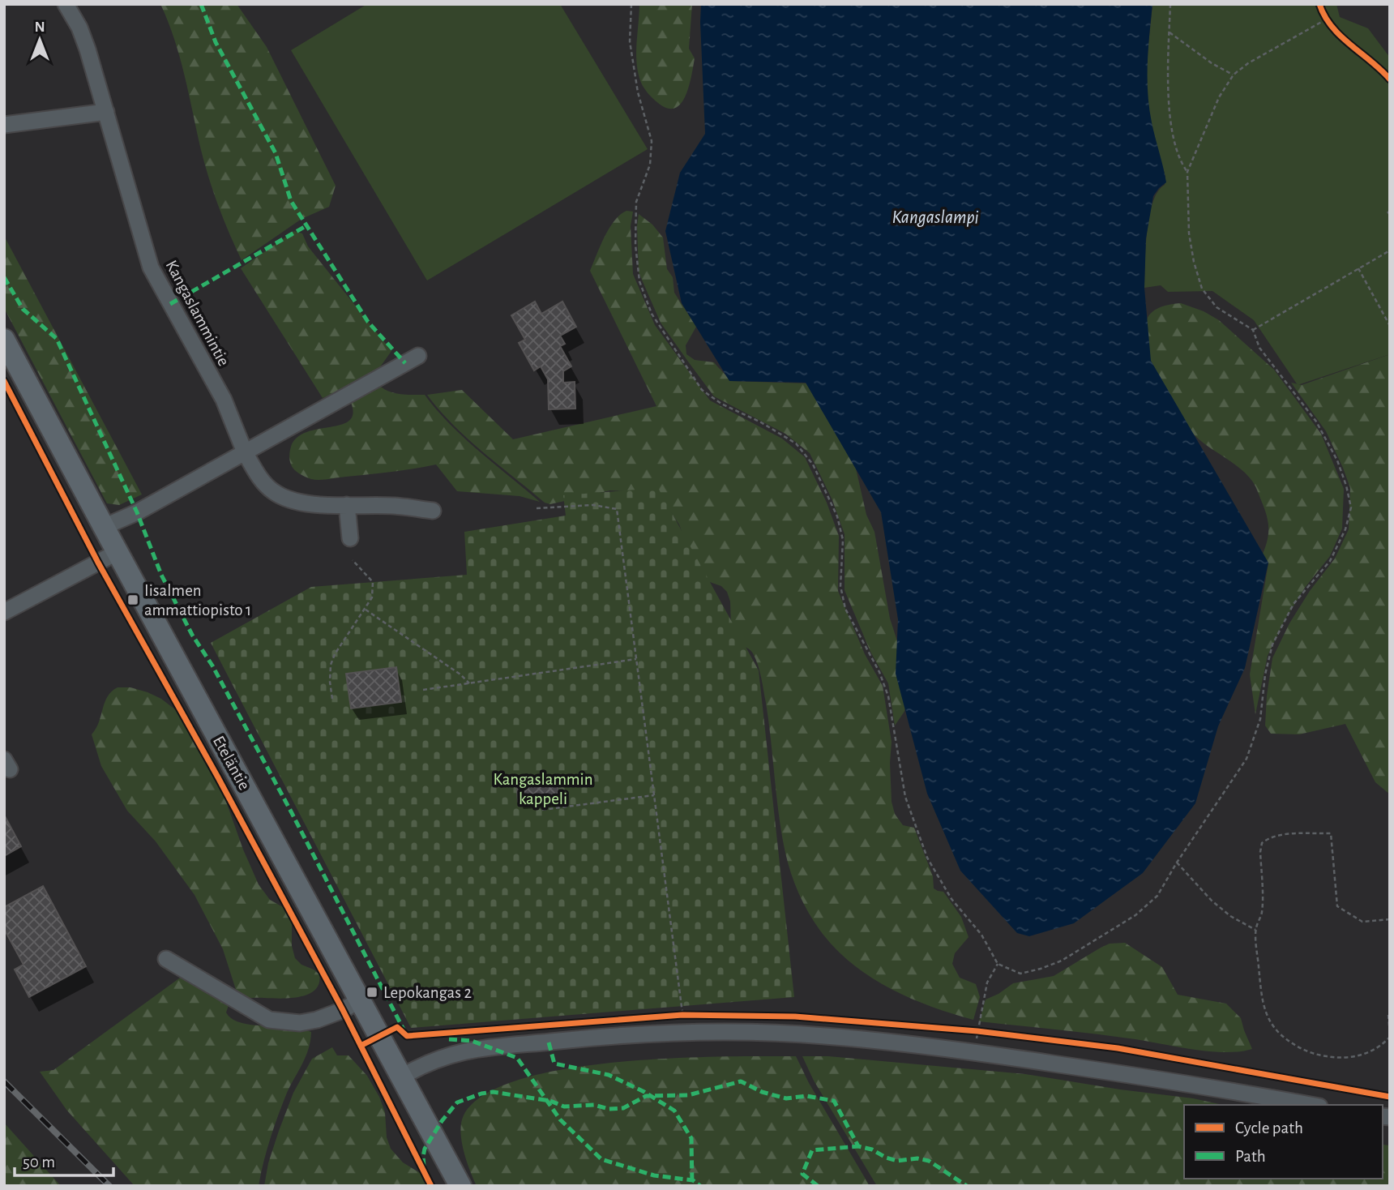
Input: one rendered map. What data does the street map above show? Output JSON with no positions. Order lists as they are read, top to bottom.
{
  "streets": {
    "street": ["Kangaslammintie", "Eteläntie"]
  },
  "water": ["Kangaslampi"],
  "parks": ["Kangaslammin kappeli"],
  "places": {
    "transit": ["Iisalmen ammattiopisto 1", "Lepokangas 2"]
  },
  "legend": ["Cycle path", "Path"],
  "scale_bar": "50 m",
  "north": "top"
}
